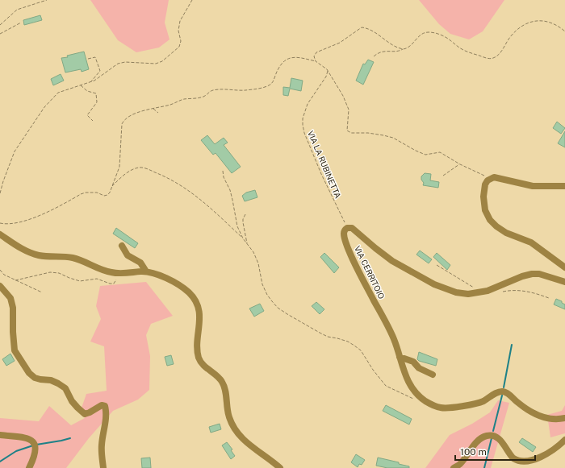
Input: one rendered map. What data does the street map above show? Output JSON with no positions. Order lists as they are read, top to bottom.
{
  "streets": {
    "street": ["VIA CERRITOIO"],
    "path": ["VIA LA RUBINETTA"]
  },
  "crossings": [
    ["VIA LA RUBINETTA", "VIA CERRITOIO"]
  ],
  "scale_bar": "100 m"
}
